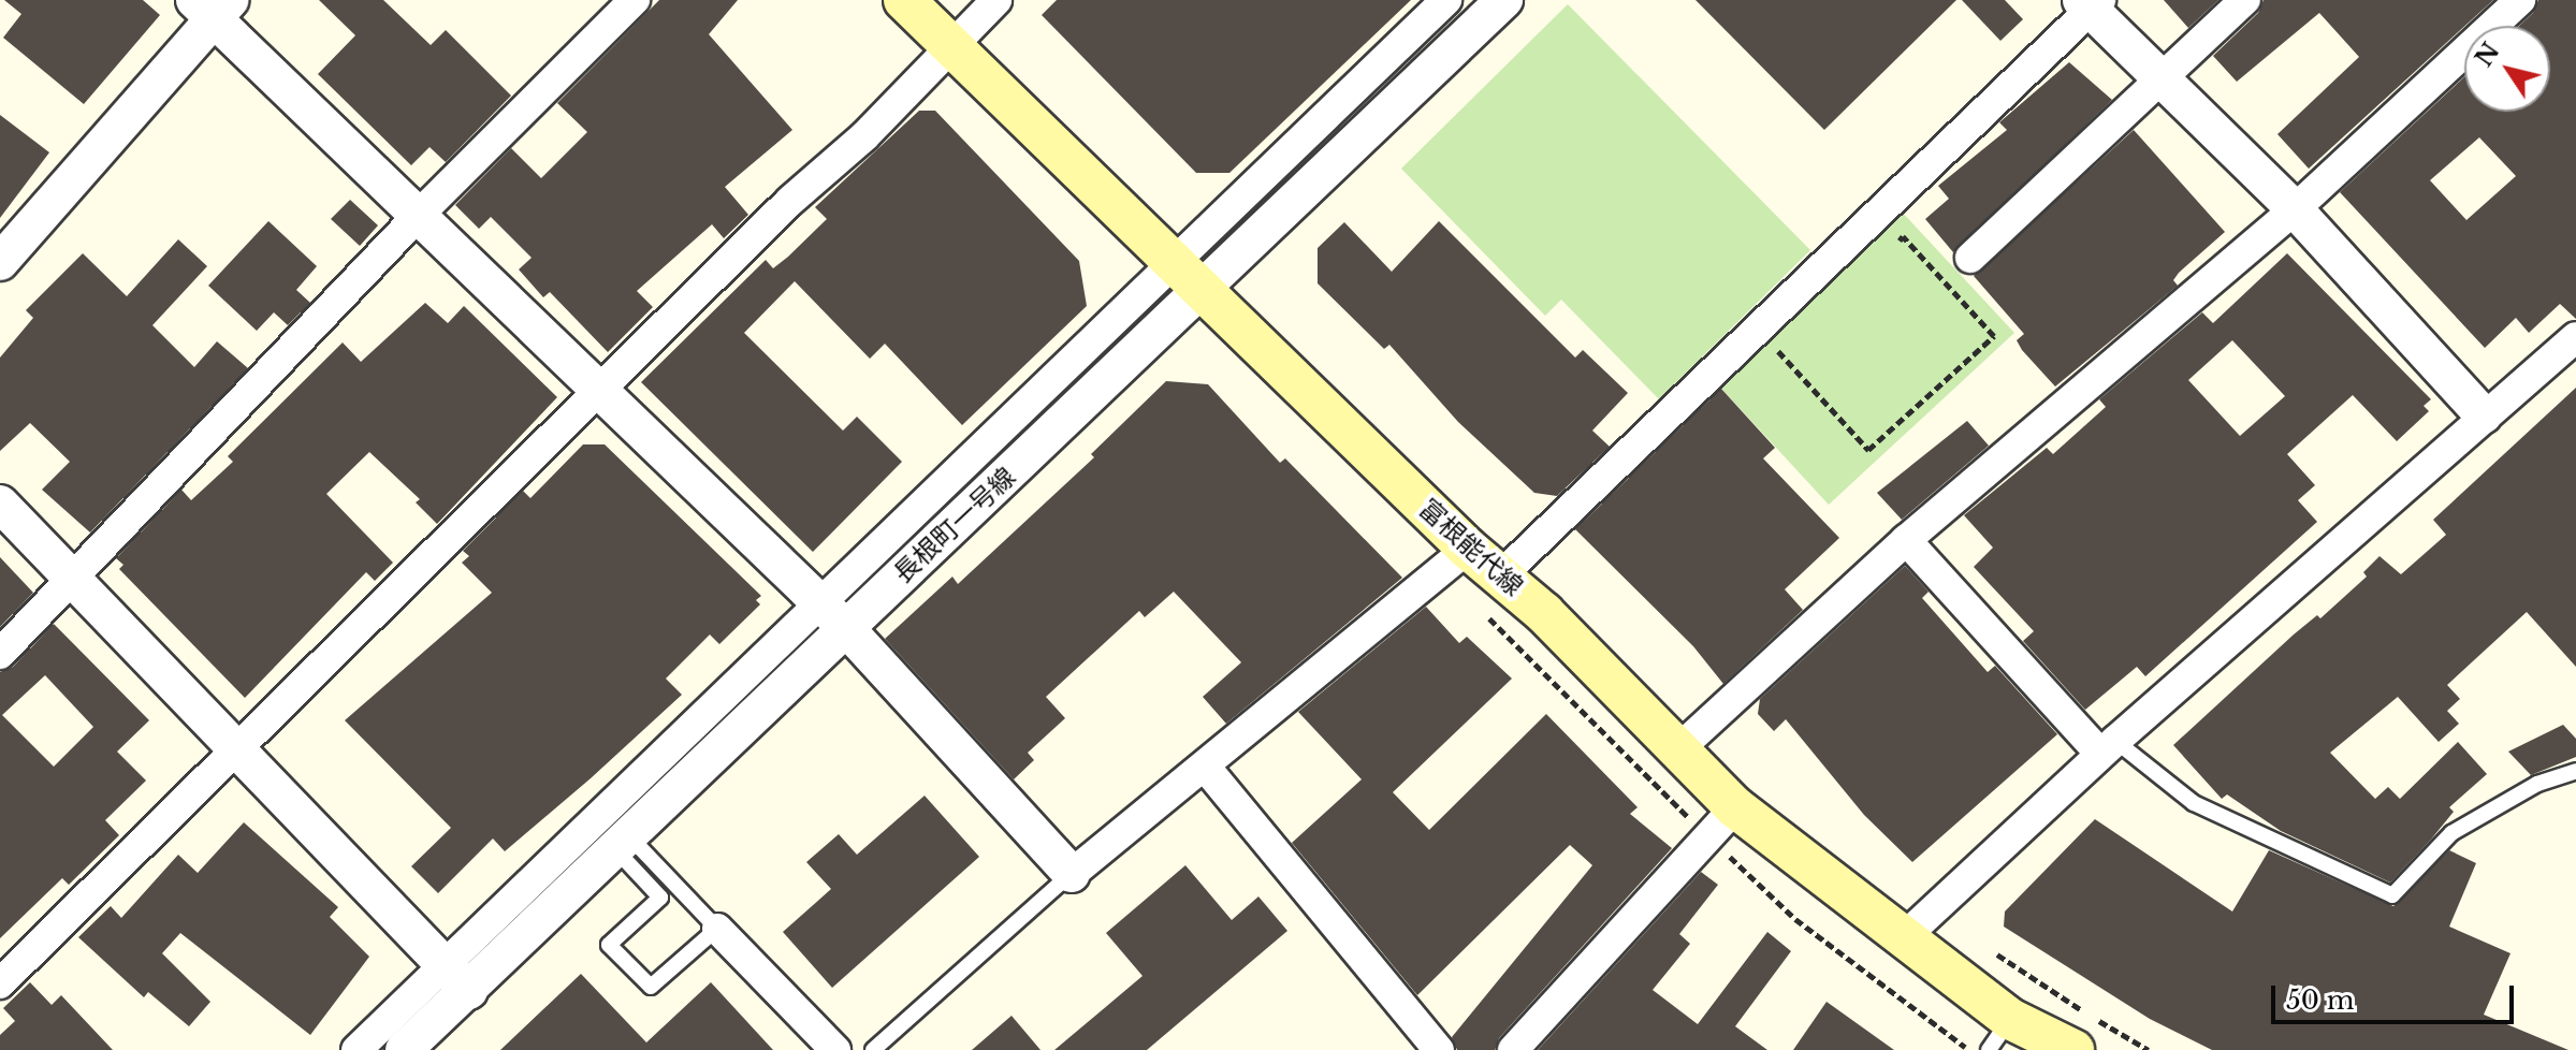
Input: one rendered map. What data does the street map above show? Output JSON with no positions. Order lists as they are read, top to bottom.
{
  "streets": {
    "main road": ["富根能代線"],
    "street": ["長根町一号線"]
  },
  "crossings": [
    ["長根町一号線", "富根能代線"]
  ],
  "scale_bar": "50 m",
  "north": "top left"
}
